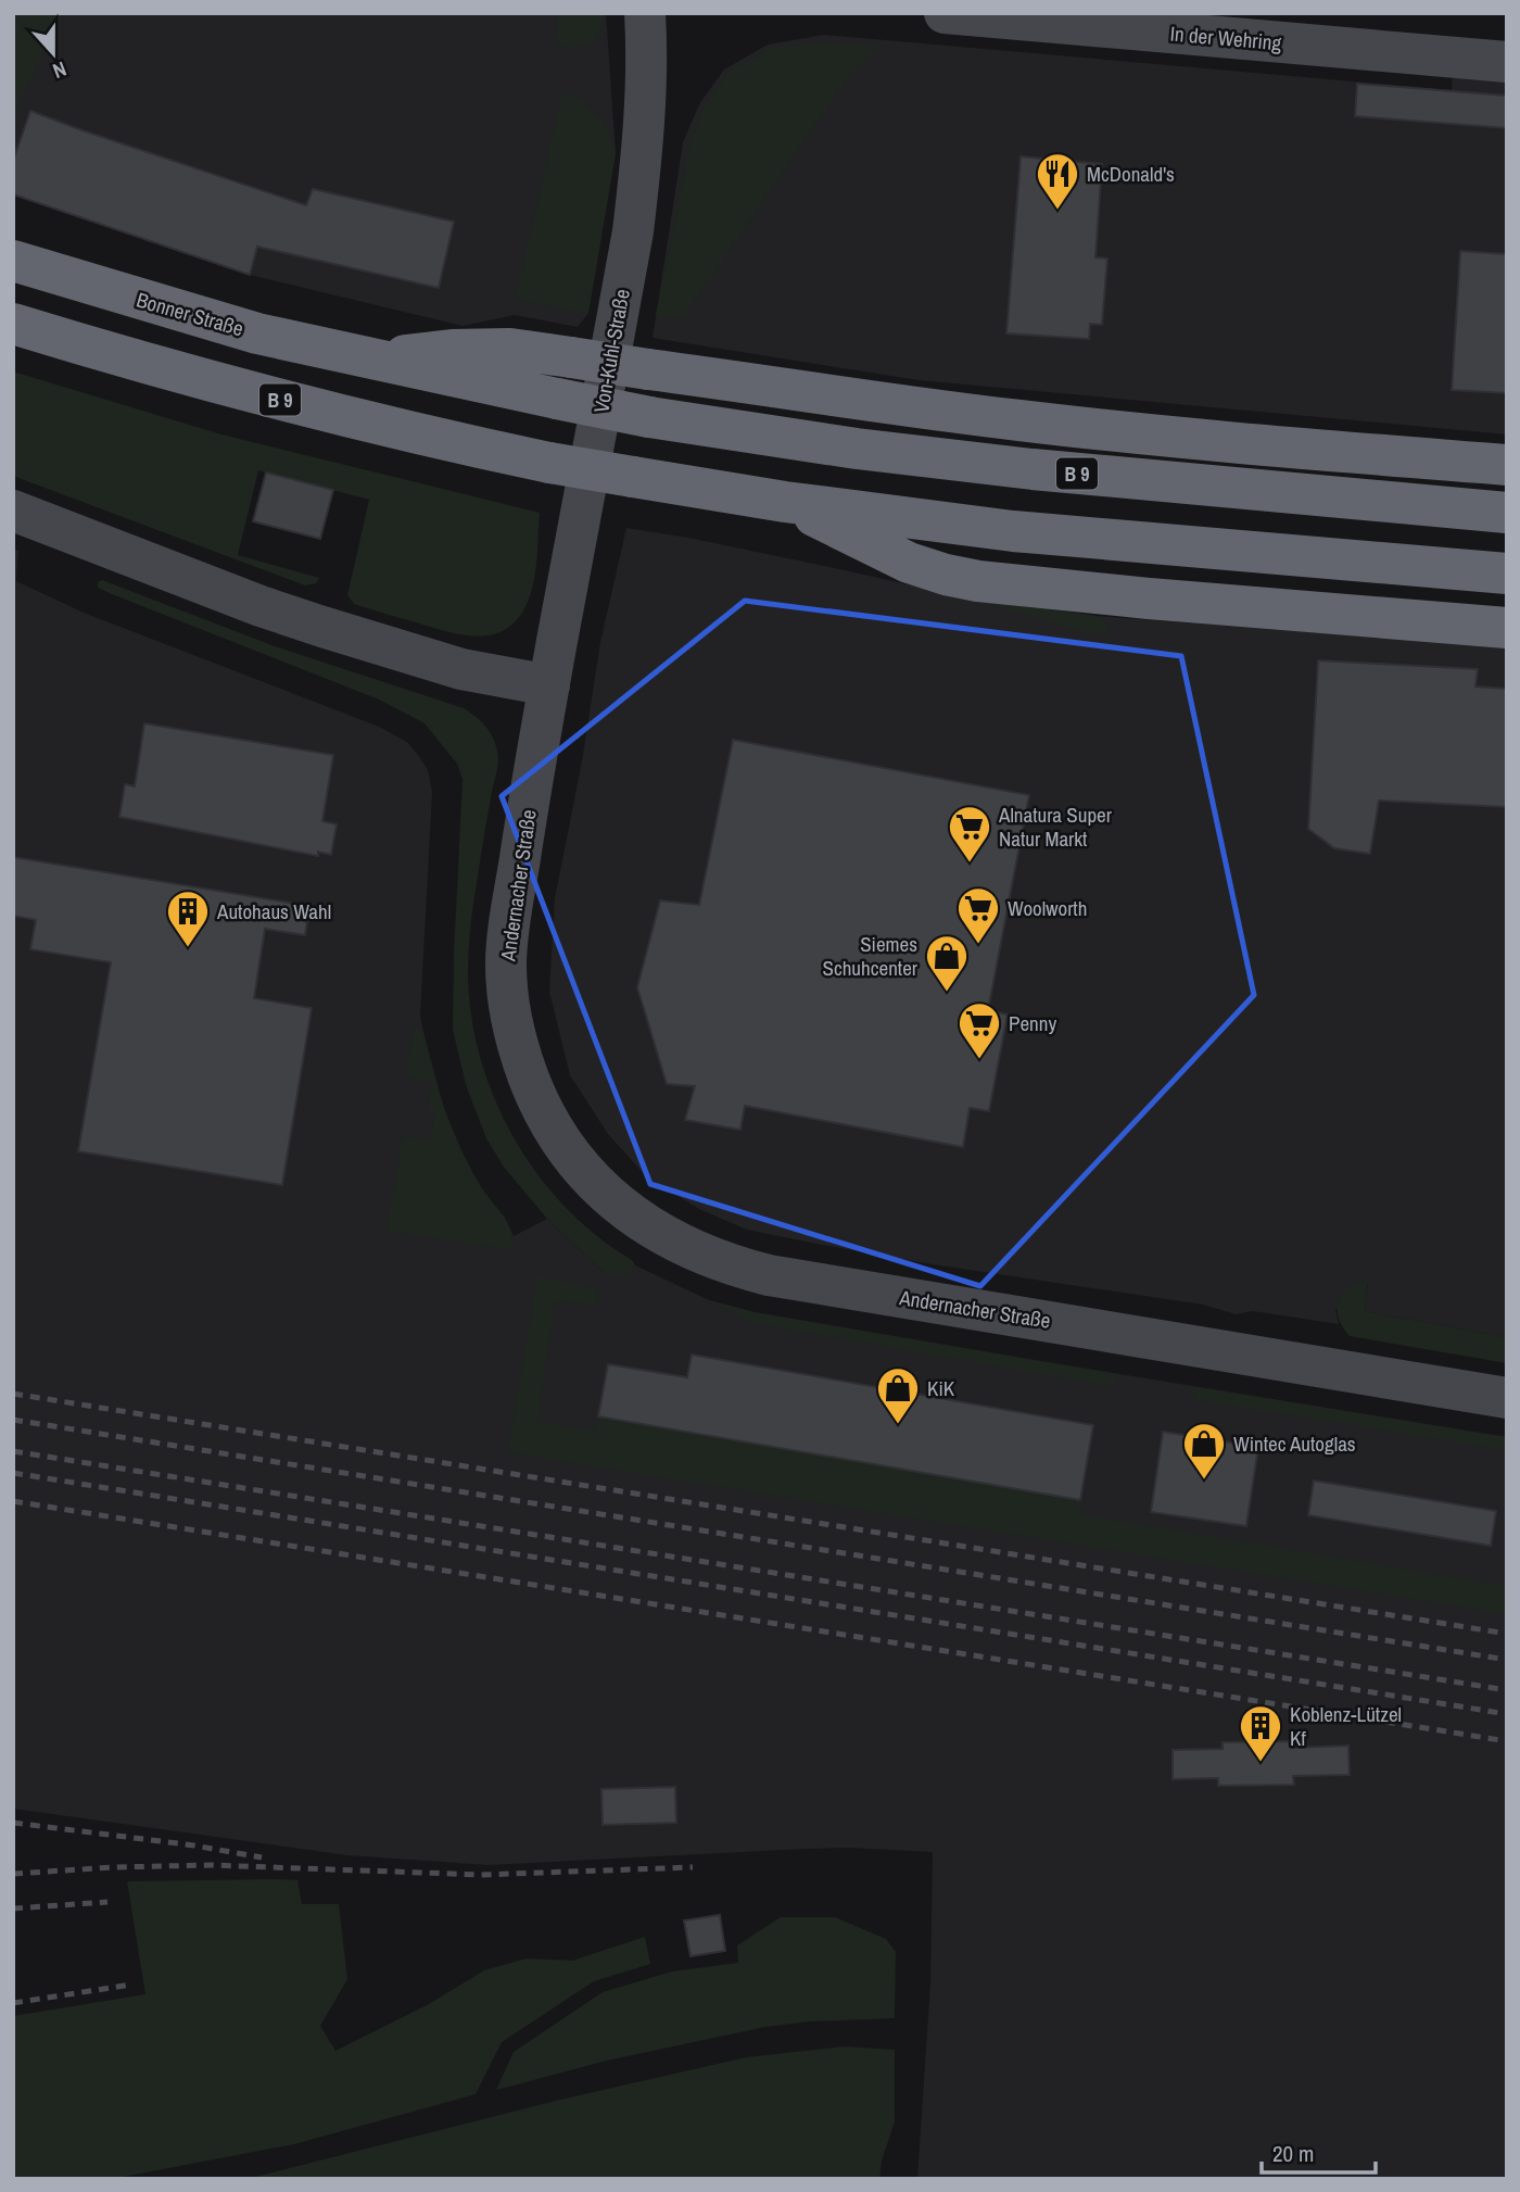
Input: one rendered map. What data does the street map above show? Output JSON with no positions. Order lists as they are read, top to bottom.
{
  "streets": {
    "highway": ["Bonner Straße", "B 9"],
    "street": ["In der Wehring", "Von-Kuhl-Straße", "Andernacher Straße"]
  },
  "crossings": [
    ["Bonner Straße", "B 9"],
    ["Von-Kuhl-Straße", "Andernacher Straße"]
  ],
  "places": {
    "restaurant": ["McDonald's"],
    "supermarket": ["Alnatura Super Natur Markt", "Woolworth", "Penny"],
    "building": ["Autohaus Wahl", "Koblenz-Lützel Kf"],
    "shop": ["Siemes Schuhcenter", "KiK", "Wintec Autoglas"]
  },
  "scale_bar": "20 m",
  "north": "bottom"
}
